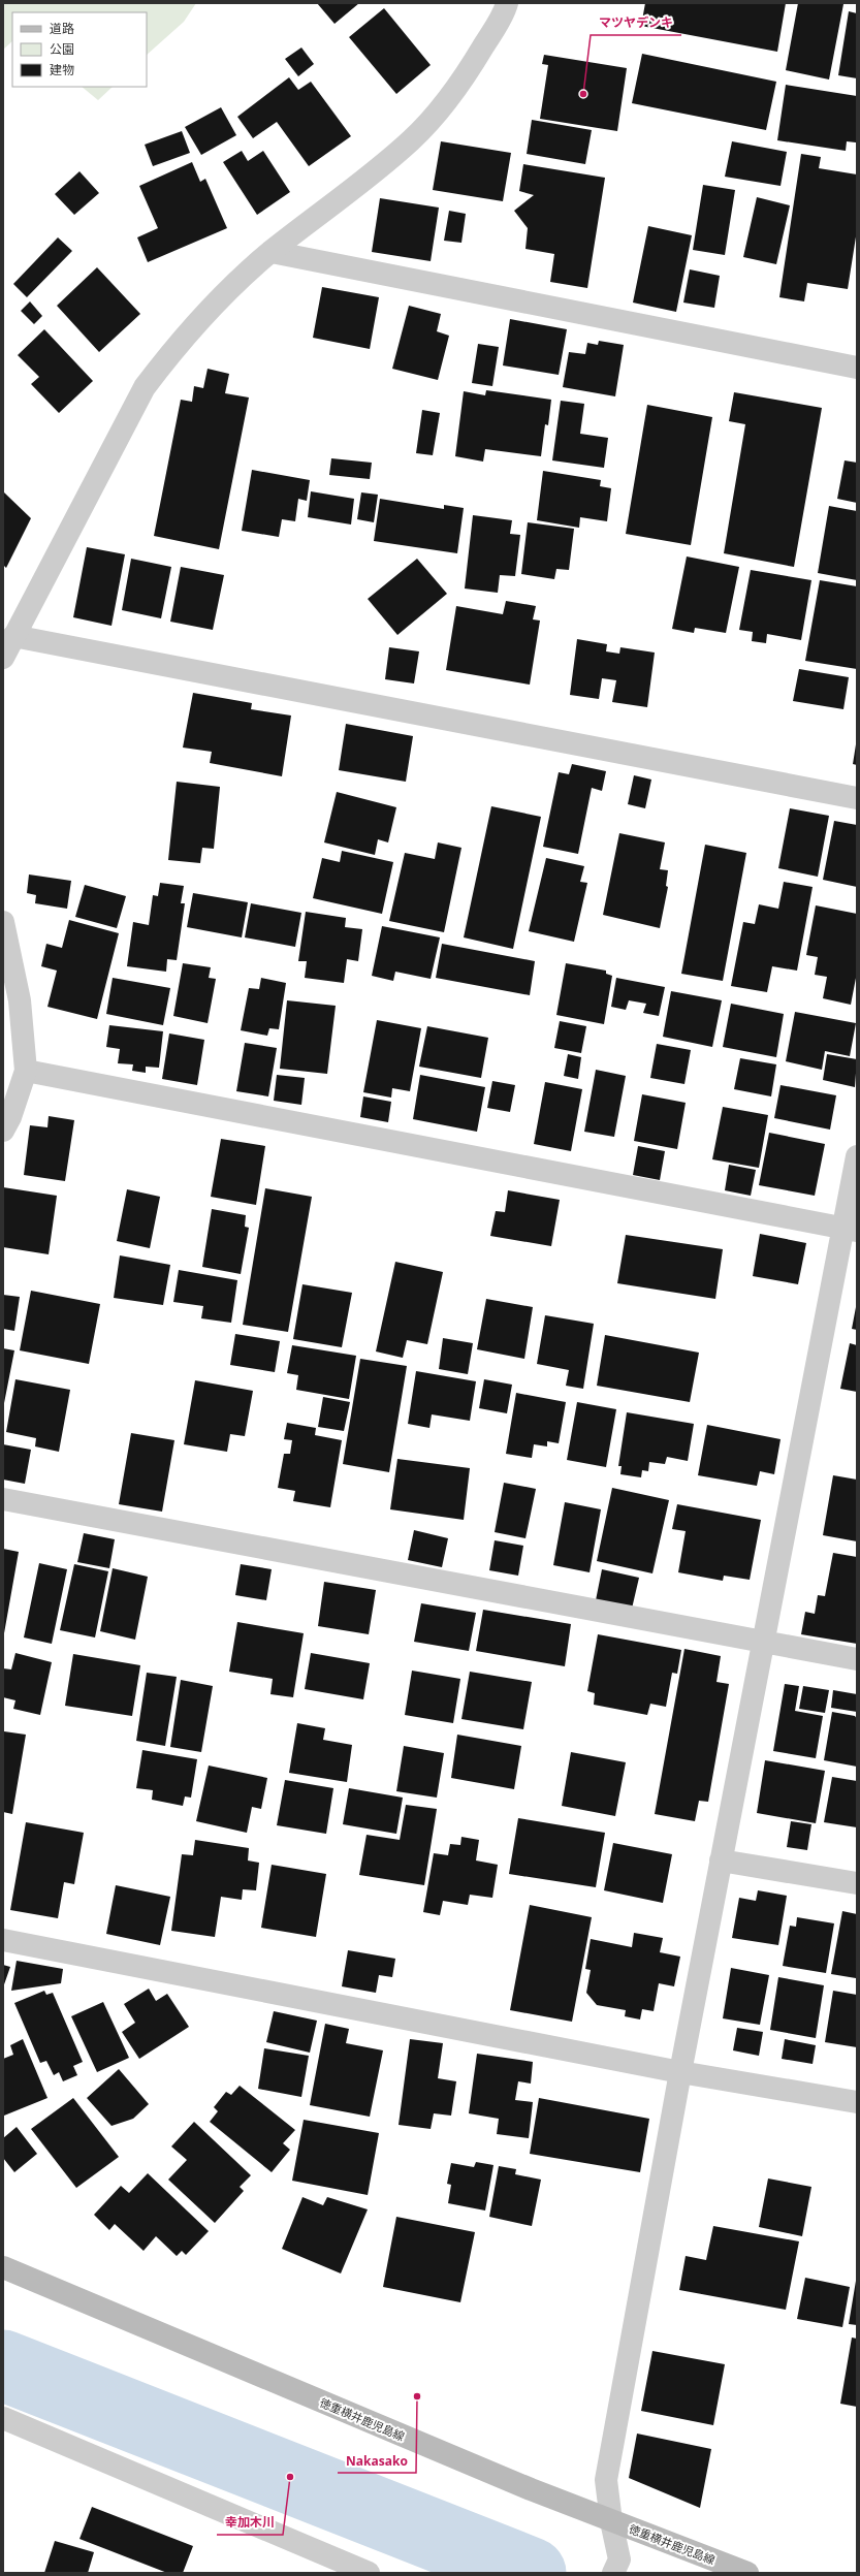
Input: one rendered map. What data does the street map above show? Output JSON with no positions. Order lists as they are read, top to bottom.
{
  "streets": {
    "main road": ["徳重横井鹿児島線"]
  },
  "places": ["マツヤデンキ", "Nakasako", "幸加木川"],
  "legend": ["道路", "公園", "建物"]
}
